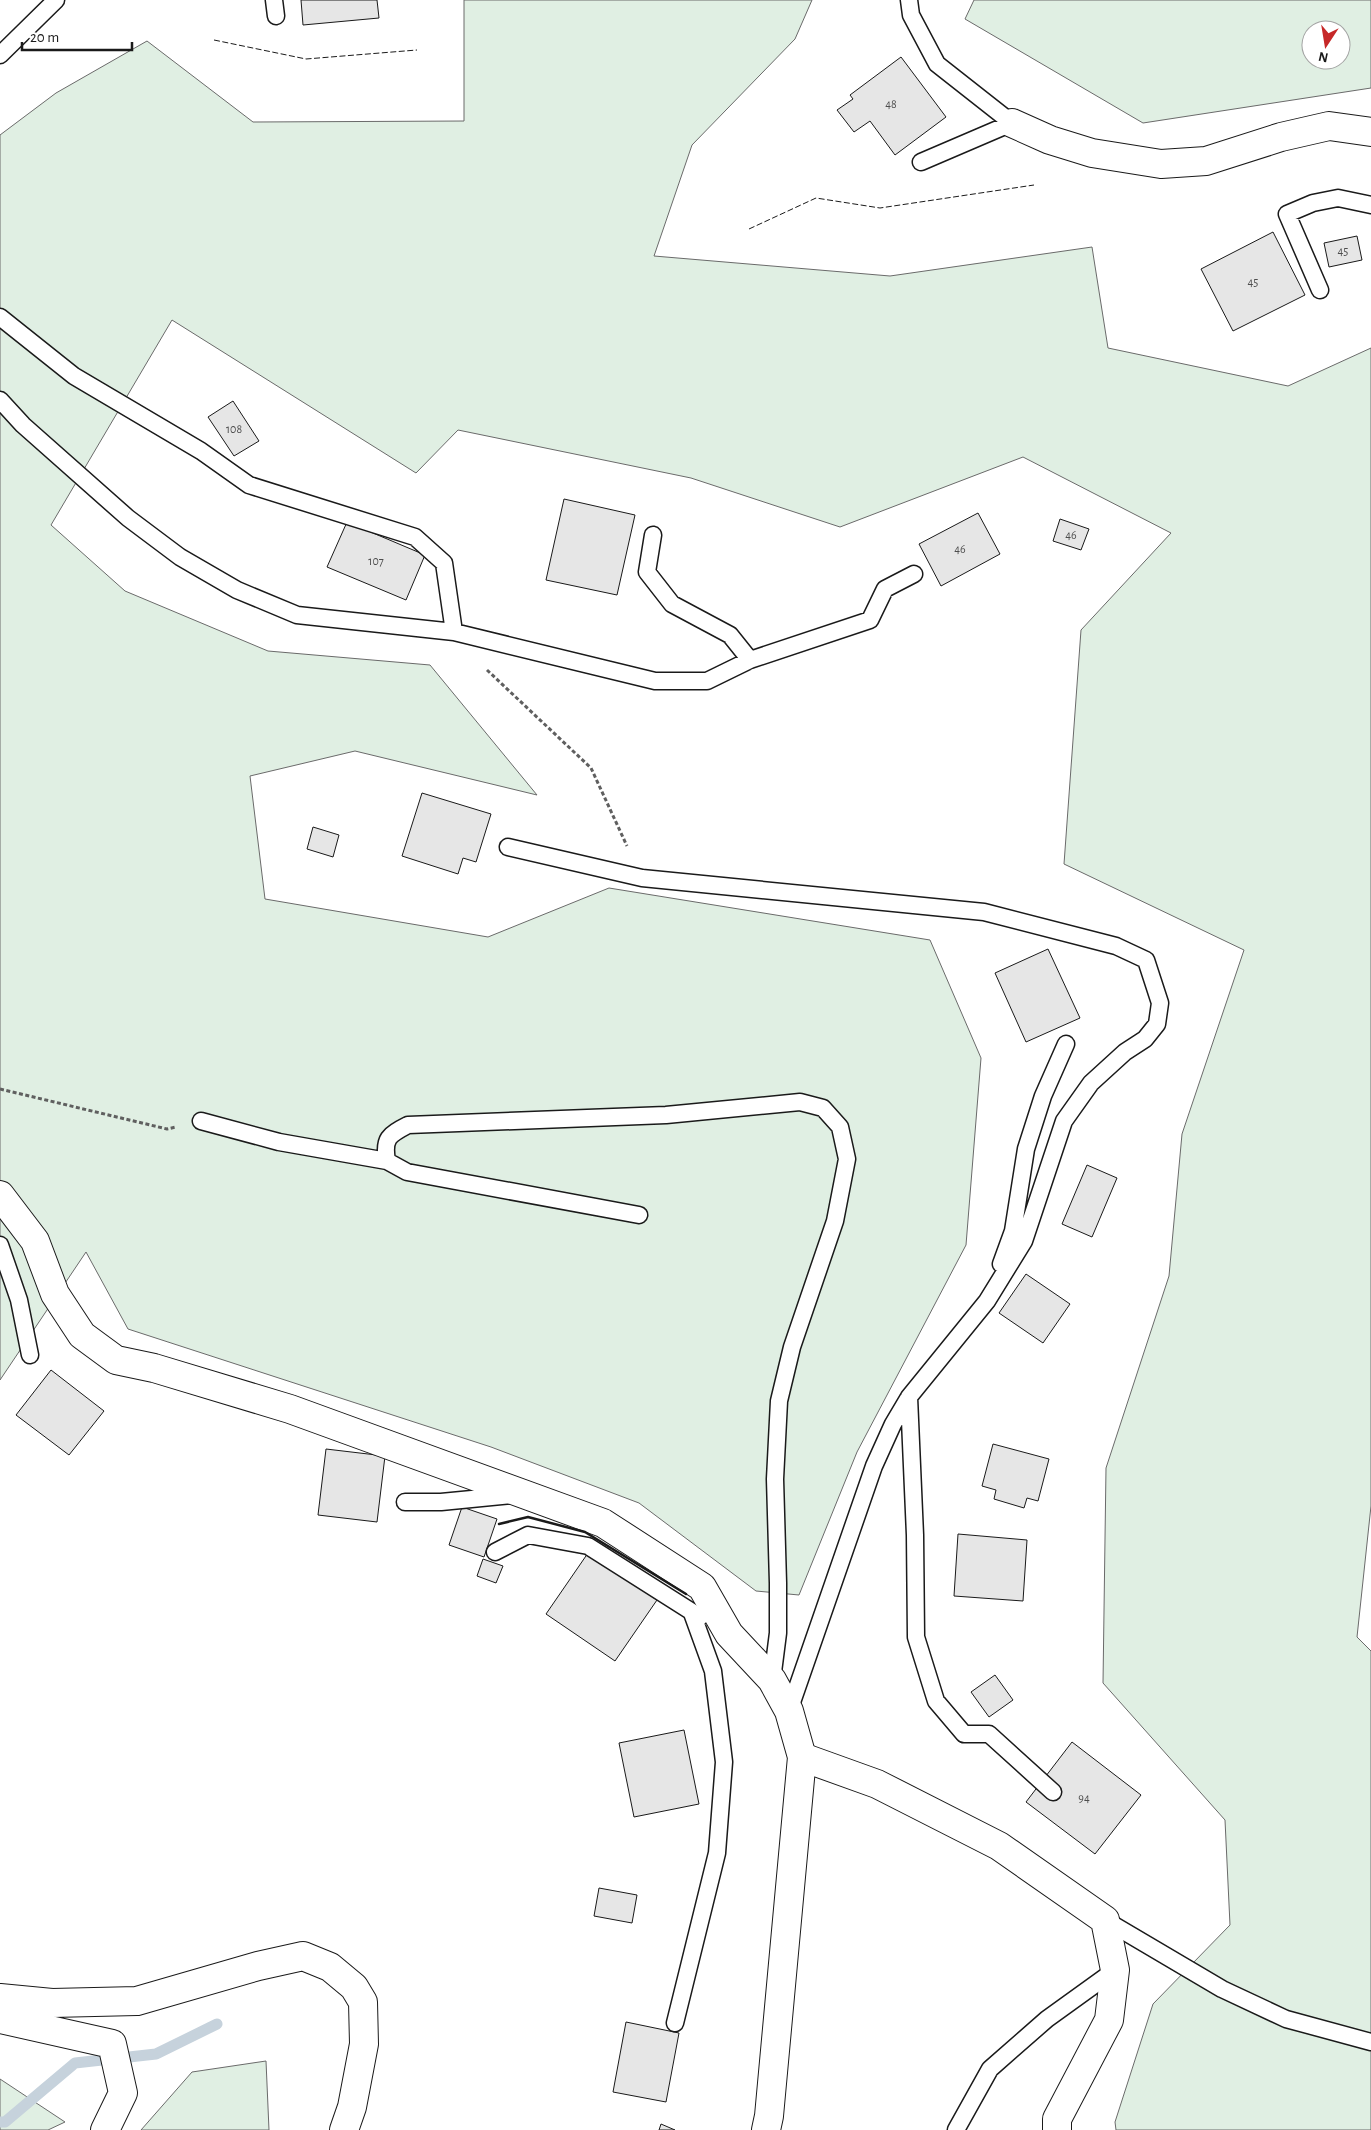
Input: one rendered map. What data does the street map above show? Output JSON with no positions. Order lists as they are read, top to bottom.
{
  "house_numbers": [
    "48",
    "45",
    "45",
    "108",
    "46",
    "46",
    "107",
    "94"
  ],
  "scale_bar": "20 m",
  "north": "bottom"
}
